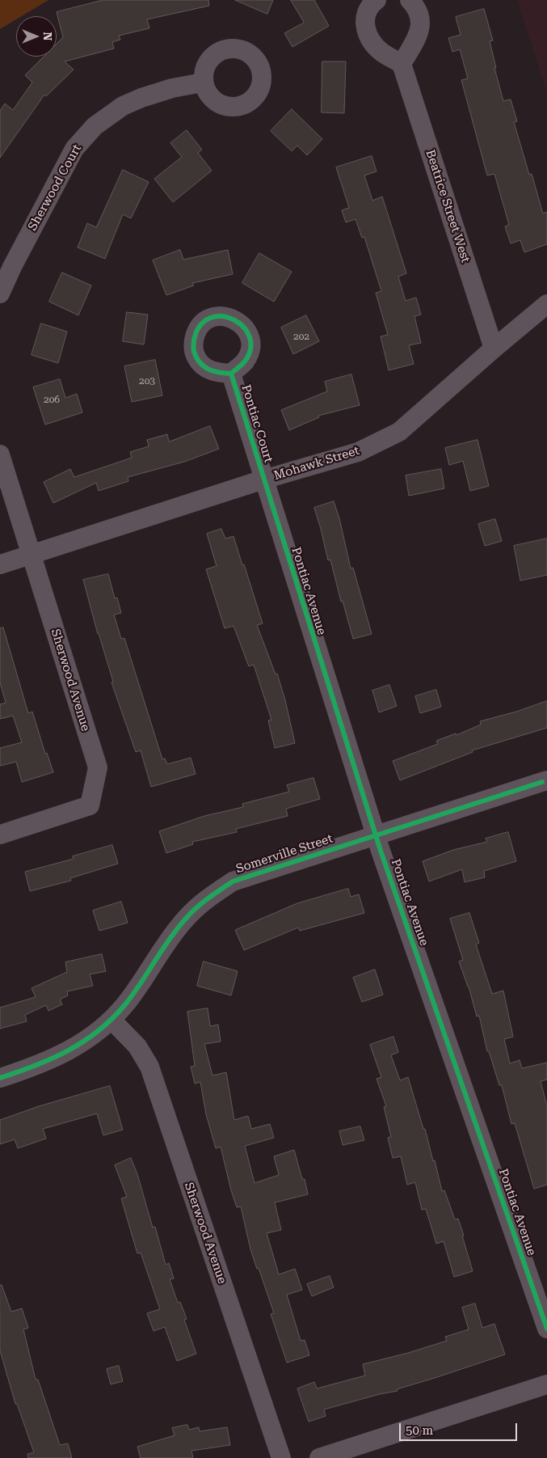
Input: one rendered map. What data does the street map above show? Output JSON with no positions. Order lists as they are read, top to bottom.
{
  "streets": {
    "street": [
      "Sherwood Court",
      "Beatrice Street West",
      "Pontiac Court",
      "Mohawk Street",
      "Pontiac Avenue",
      "Sherwood Avenue",
      "Somerville Street"
    ]
  },
  "crossings": [
    ["Beatrice Street West", "Mohawk Street"],
    ["Pontiac Court", "Mohawk Street"],
    ["Pontiac Court", "Pontiac Avenue"],
    ["Mohawk Street", "Pontiac Avenue"],
    ["Mohawk Street", "Sherwood Avenue"],
    ["Pontiac Avenue", "Somerville Street"],
    ["Sherwood Avenue", "Somerville Street"]
  ],
  "house_numbers": ["202", "203", "206"],
  "scale_bar": "50 m",
  "north": "right"
}
